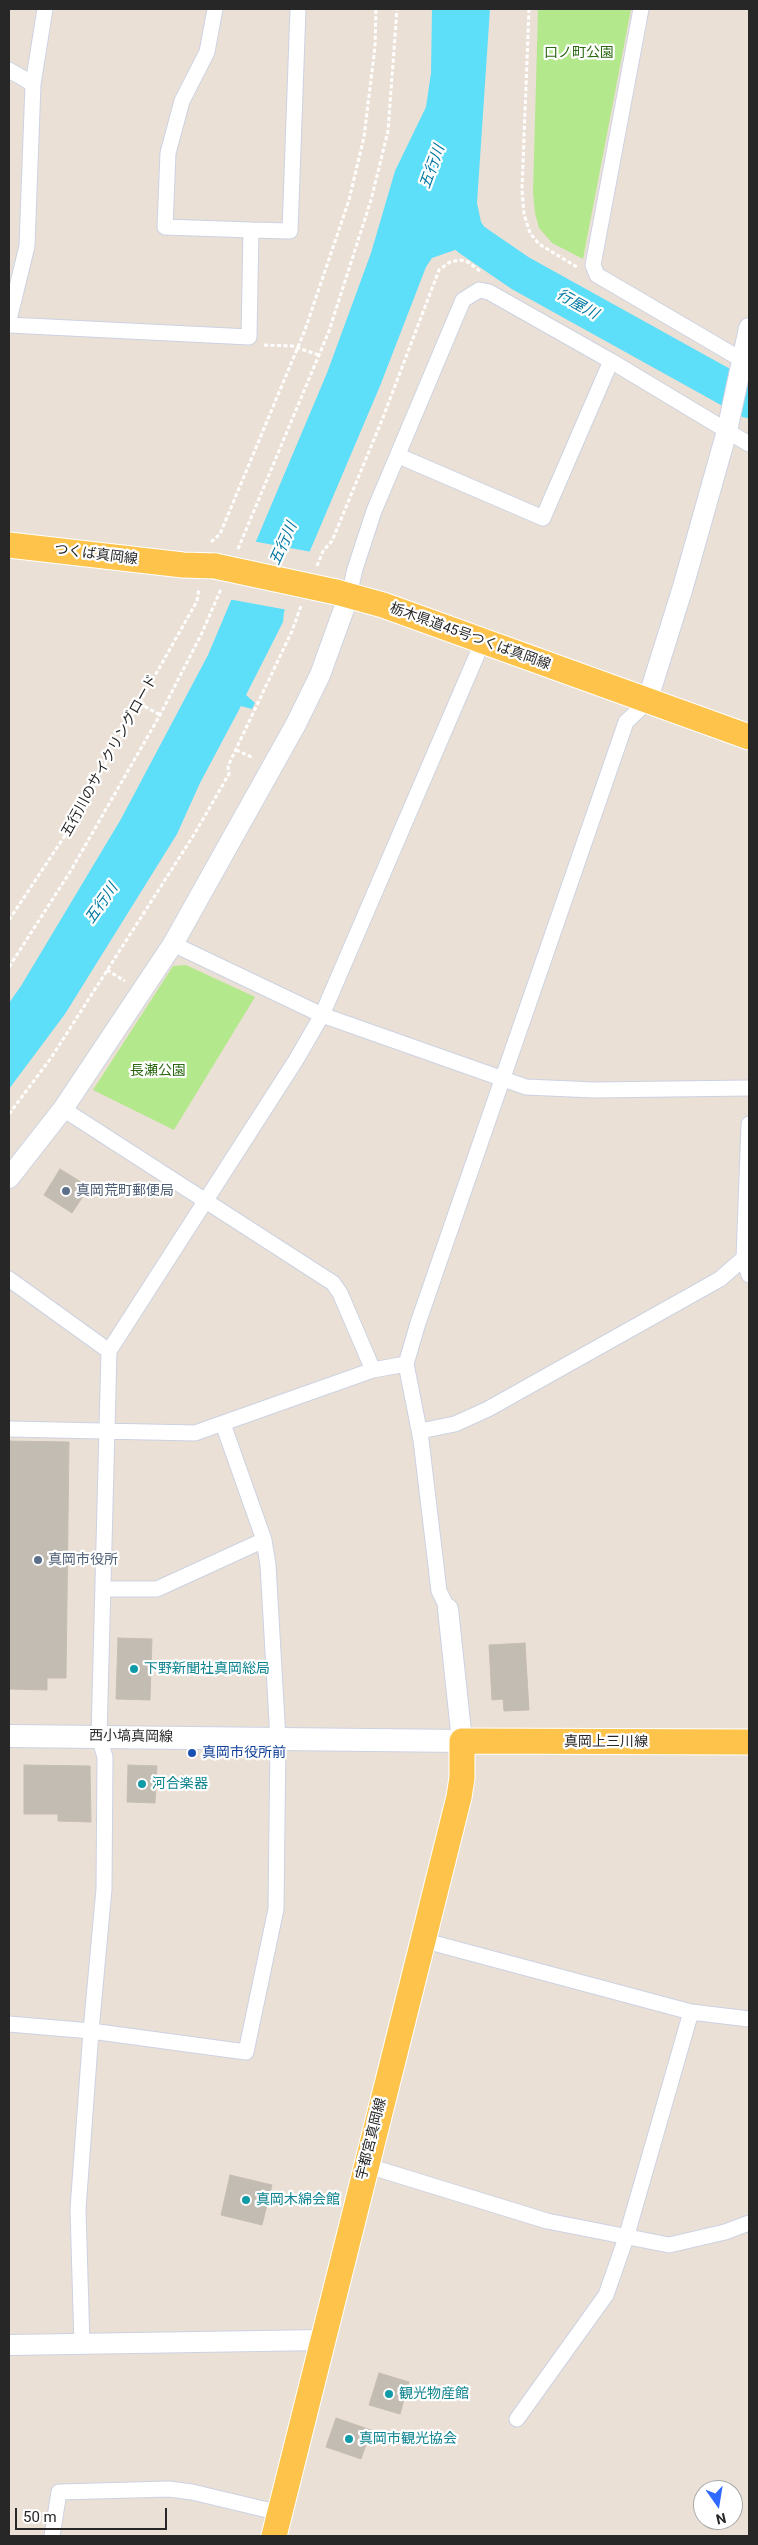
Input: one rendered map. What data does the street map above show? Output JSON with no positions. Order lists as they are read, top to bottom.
{
  "streets": {
    "main road": [
      "つくば真岡線",
      "栃木県道45号つくば真岡線",
      "西小塙真岡線",
      "真岡上三川線",
      "宇都宮真岡線"
    ],
    "path": ["五行川のサイクリングロード"]
  },
  "crossings": [
    ["つくば真岡線", "栃木県道45号つくば真岡線"],
    ["栃木県道45号つくば真岡線", "五行川のサイクリングロード"],
    ["西小塙真岡線", "真岡上三川線"],
    ["西小塙真岡線", "宇都宮真岡線"],
    ["真岡上三川線", "宇都宮真岡線"]
  ],
  "water": ["五行川", "行屋川"],
  "parks": ["口ノ町公園", "長瀬公園"],
  "places": [
    "真岡荒町郵便局",
    "真岡市役所",
    "下野新聞社真岡総局",
    "真岡市役所前",
    "河合楽器",
    "真岡木綿会館",
    "観光物産館",
    "真岡市観光協会"
  ],
  "scale_bar": "50 m",
  "north": "bottom"
}
